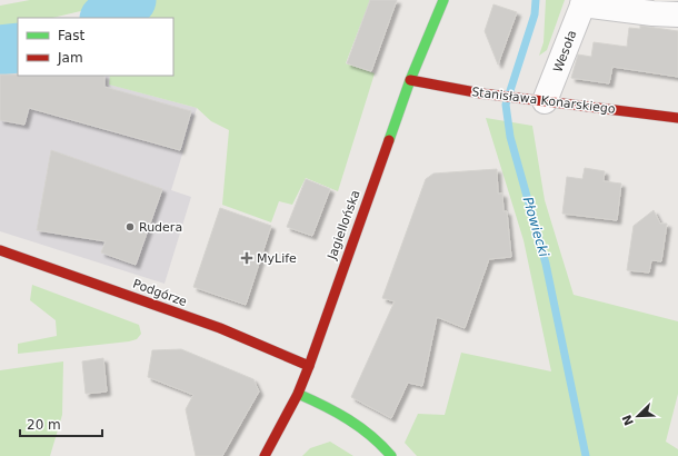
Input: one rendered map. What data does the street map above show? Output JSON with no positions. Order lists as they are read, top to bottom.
{
  "streets": {
    "street": [
      "Wesoła",
      "Stanisława Konarskiego",
      "Jagiellońska",
      "Podgórze"
    ]
  },
  "crossings": [
    ["Wesoła", "Stanisława Konarskiego"],
    ["Stanisława Konarskiego", "Jagiellońska"],
    ["Jagiellońska", "Podgórze"]
  ],
  "water": ["Płowiecki"],
  "places": {
    "other": ["Rudera"],
    "health": ["MyLife"]
  },
  "legend": ["Fast", "Jam"],
  "scale_bar": "20 m",
  "north": "bottom left"
}
